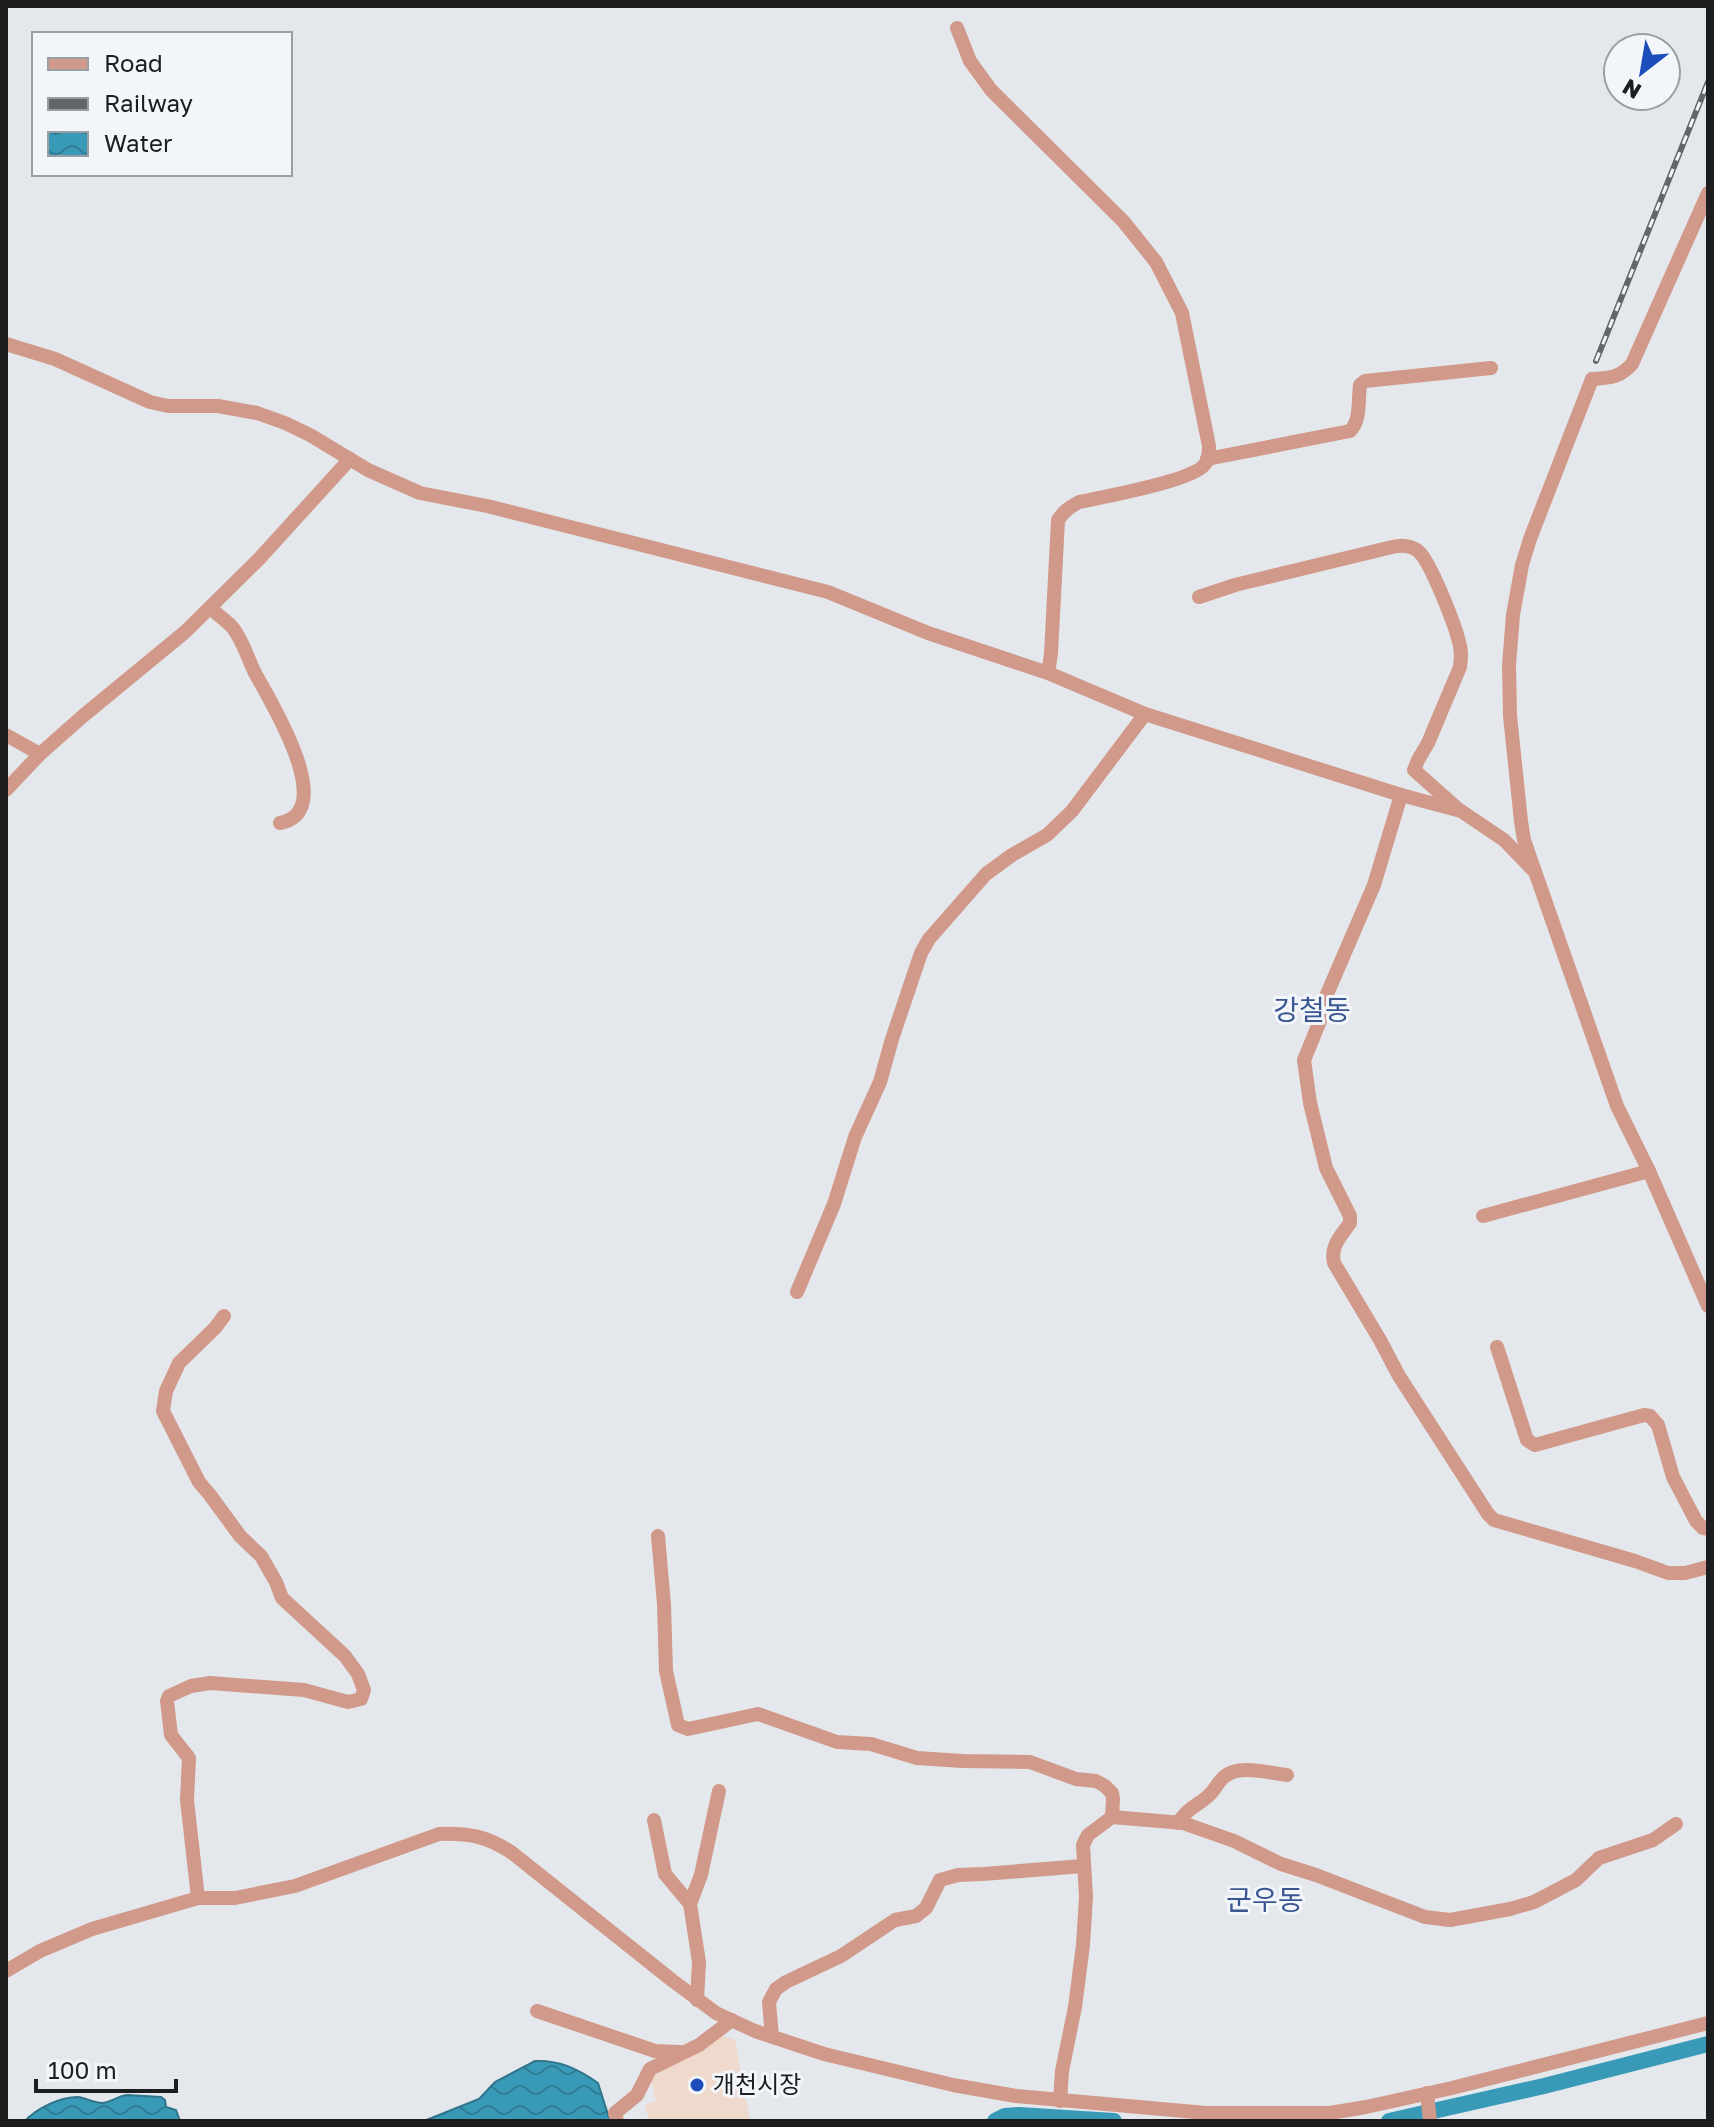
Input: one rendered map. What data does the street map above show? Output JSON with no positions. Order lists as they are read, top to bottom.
{
  "districts": ["강철동", "군우동"],
  "places": ["개천시장"],
  "legend": ["Road", "Railway", "Water"],
  "scale_bar": "100 m",
  "north": "bottom left"
}
